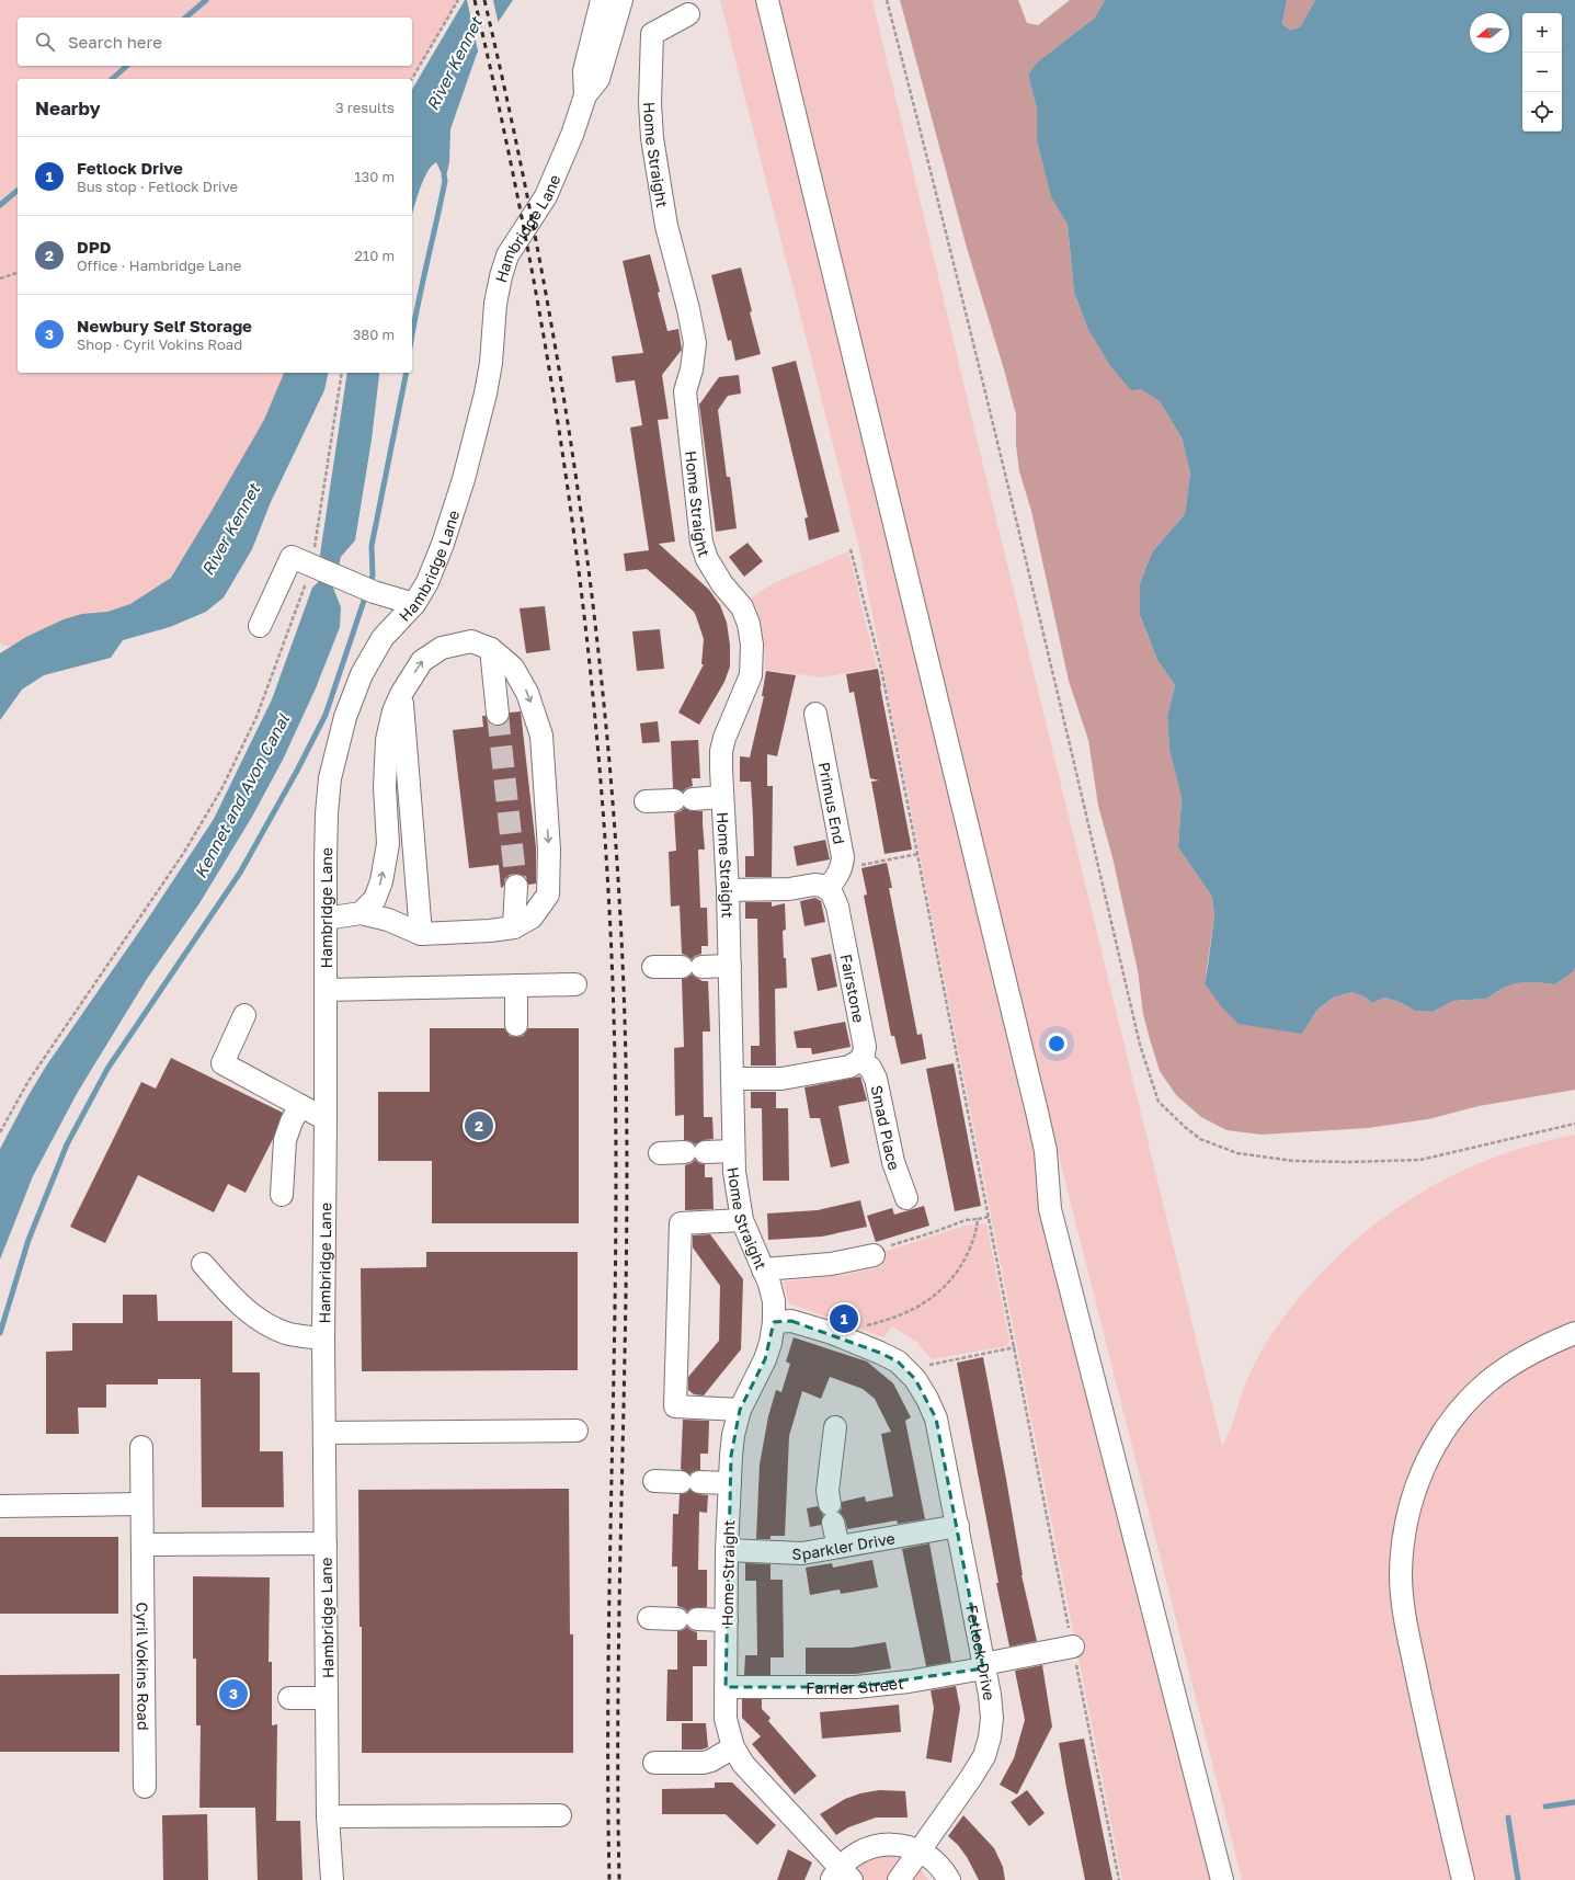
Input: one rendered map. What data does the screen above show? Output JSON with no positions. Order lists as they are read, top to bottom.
{
  "streets": {
    "street": [
      "Home Straight",
      "Hambridge Lane",
      "Primus End",
      "Fairstone",
      "Smad Place",
      "Sparkler Drive",
      "Fetlock Drive",
      "Cyril Vokins Road",
      "Farrier Street"
    ]
  },
  "crossings": [
    ["Home Straight", "Sparkler Drive"],
    ["Home Straight", "Fetlock Drive"],
    ["Home Straight", "Farrier Street"],
    ["Primus End", "Fairstone"],
    ["Fairstone", "Smad Place"],
    ["Sparkler Drive", "Fetlock Drive"],
    ["Fetlock Drive", "Farrier Street"]
  ],
  "water": ["River Kennet", "Kennet and Avon Canal"],
  "north": "left",
  "page": {
    "map_buttons": ["+", "−"],
    "search": "Search here",
    "heading": ["Nearby", "3 results"],
    "list": [
      {
        "mark": "1",
        "name": "Fetlock Drive",
        "note": "Bus stop · Fetlock Drive",
        "value": "130 m"
      },
      {
        "mark": "2",
        "name": "DPD",
        "note": "Office · Hambridge Lane",
        "value": "210 m"
      },
      {
        "mark": "3",
        "name": "Newbury Self Storage",
        "note": "Shop · Cyril Vokins Road",
        "value": "380 m"
      }
    ],
    "pins": ["2", "1", "3"]
  }
}
